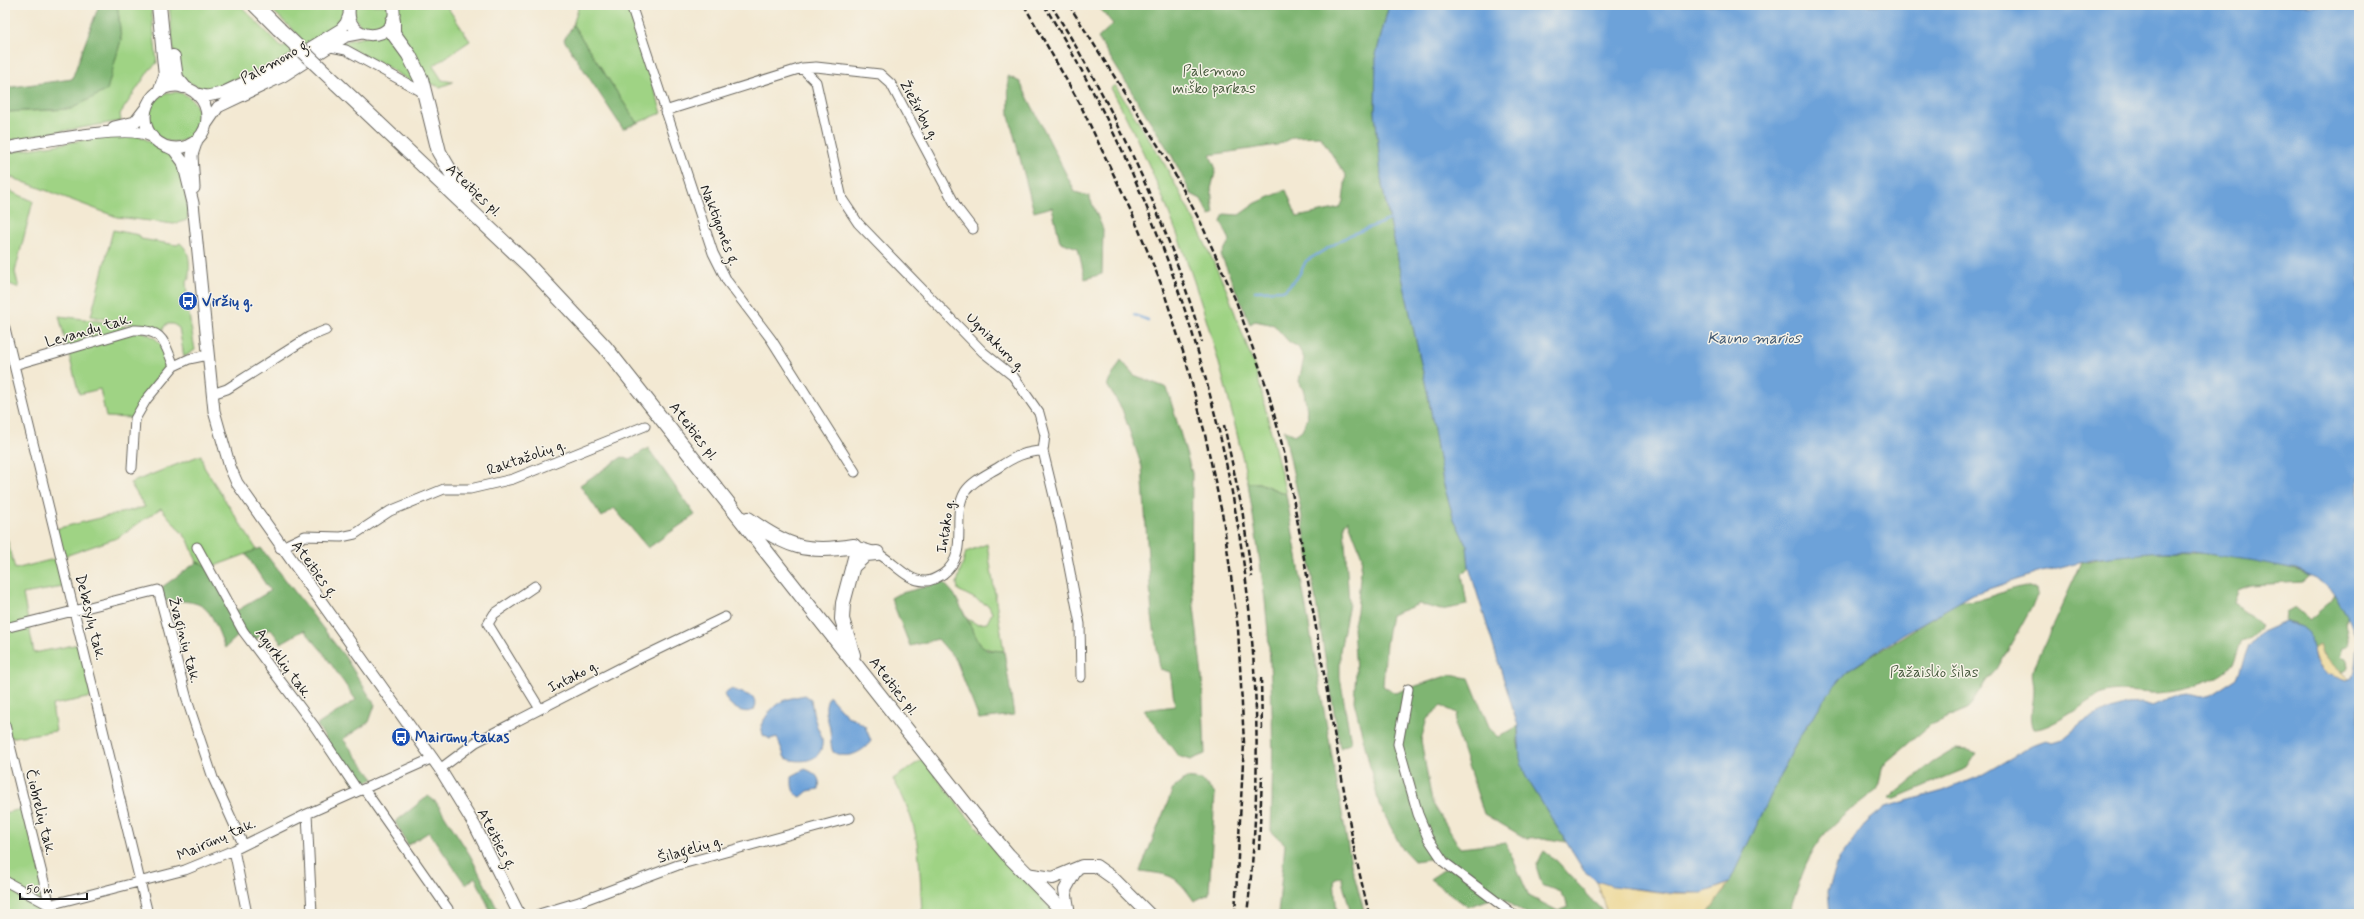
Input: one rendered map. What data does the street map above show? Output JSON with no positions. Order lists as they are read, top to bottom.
{
  "streets": {
    "highway": ["Ateities pl."],
    "street": [
      "Palemono g.",
      "Žiežirbų g.",
      "Naktigonės g.",
      "Levandų tak.",
      "Ugniakuro g.",
      "Raktažolių g.",
      "Intako g.",
      "Ateities g.",
      "Debesylų tak.",
      "Žvaginių tak.",
      "Agurklių tak.",
      "Čiobrelių tak.",
      "Mairūnų tak.",
      "Šilagėlių g."
    ]
  },
  "crossings": [
    ["Palemono g.", "Ateities g."],
    ["Žiežirbų g.", "Naktigonės g."],
    ["Žiežirbų g.", "Ugniakuro g."],
    ["Levandų tak.", "Debesylų tak."],
    ["Ugniakuro g.", "Intako g."],
    ["Raktažolių g.", "Ateities g."],
    ["Intako g.", "Ateities g."],
    ["Ateities g.", "Mairūnų tak."],
    ["Debesylų tak.", "Žvaginių tak."],
    ["Debesylų tak.", "Mairūnų tak."],
    ["Žvaginių tak.", "Mairūnų tak."],
    ["Agurklių tak.", "Mairūnų tak."],
    ["Čiobrelių tak.", "Mairūnų tak."]
  ],
  "water": ["Kauno marios"],
  "parks": ["Palemono miško parkas", "Pažaislio šilas"],
  "places": {
    "bus stop": ["Viržių g.", "Mairūnų takas"]
  },
  "scale_bar": "50 m"
}
